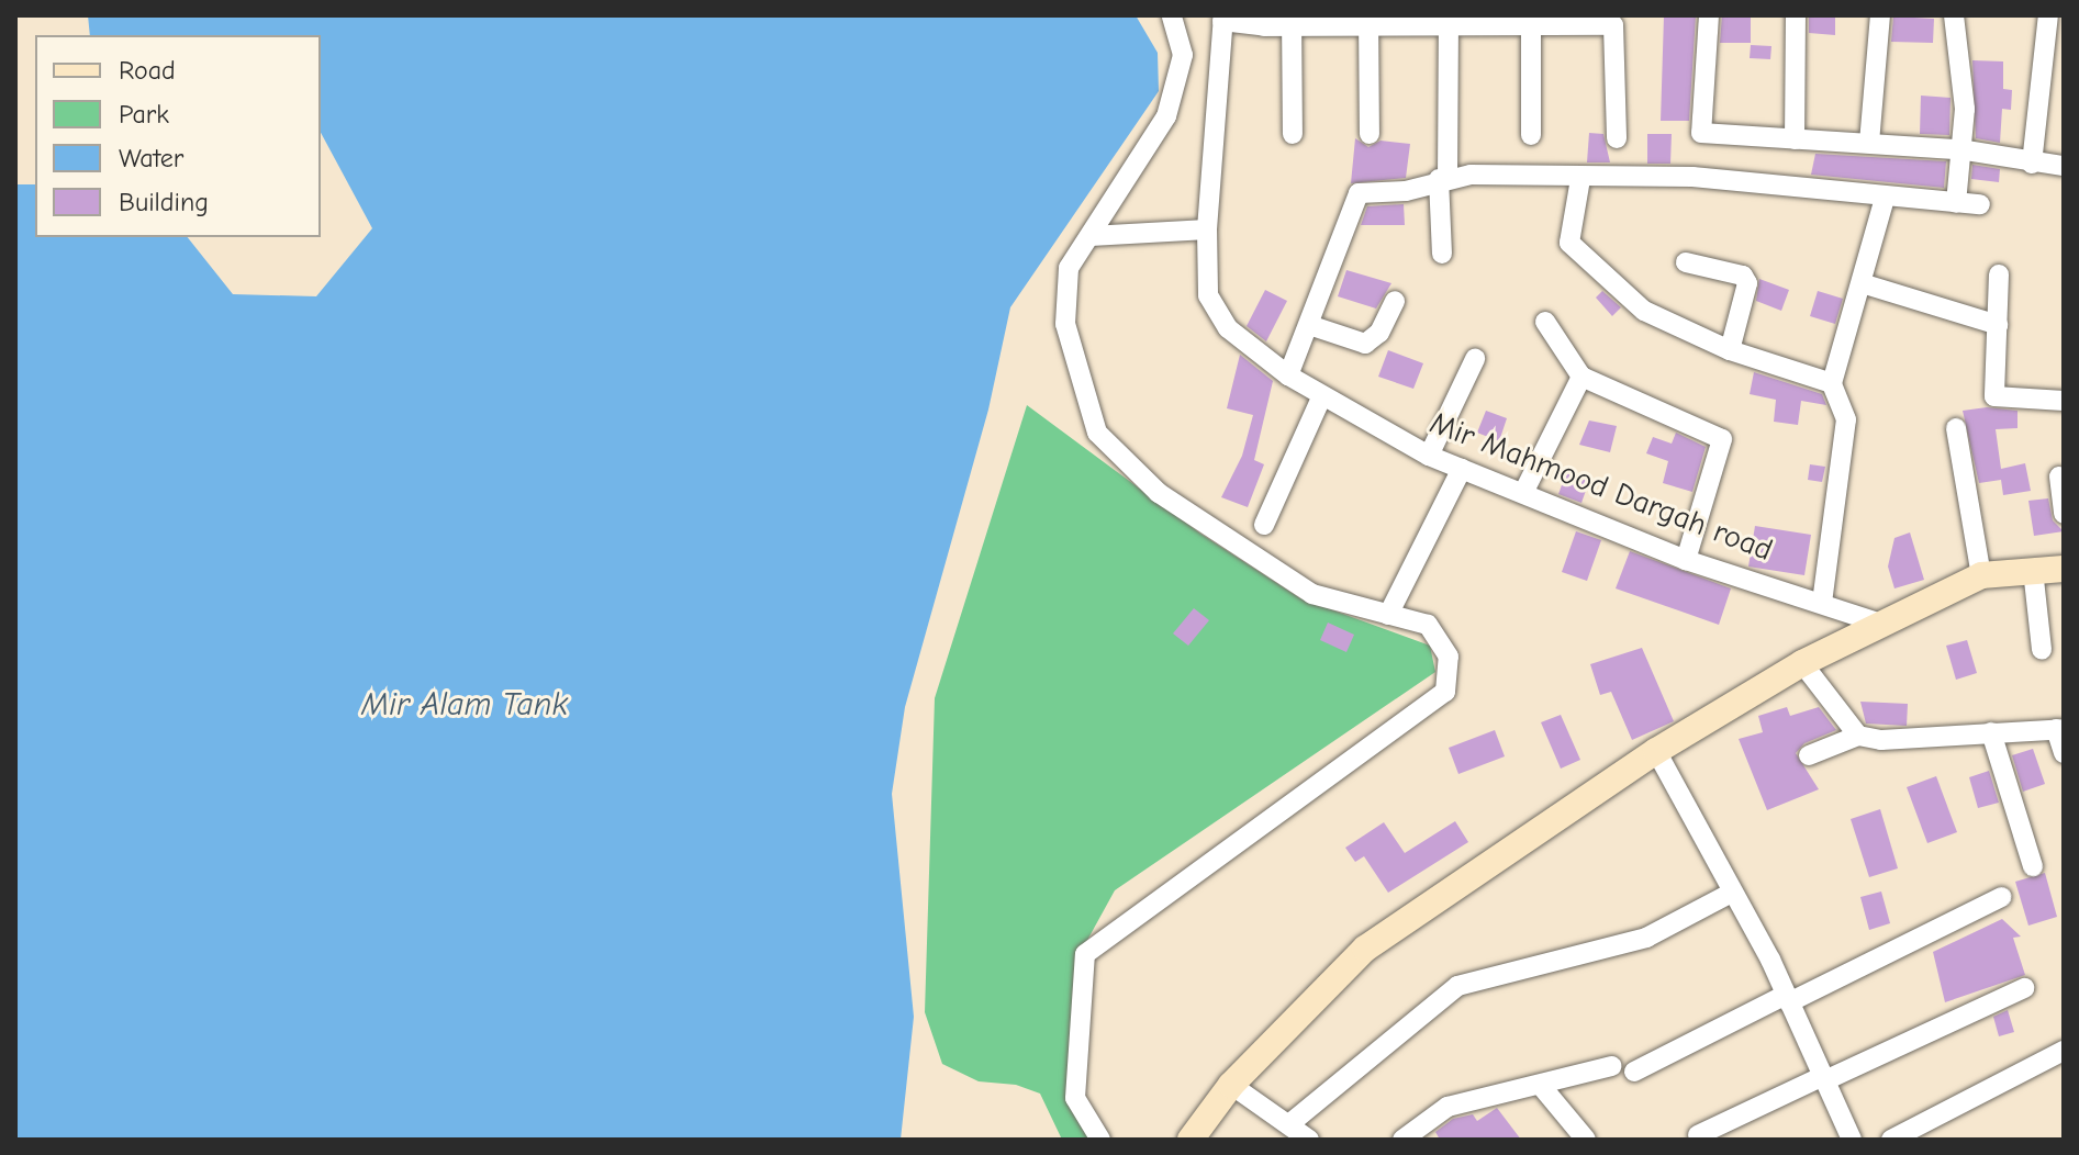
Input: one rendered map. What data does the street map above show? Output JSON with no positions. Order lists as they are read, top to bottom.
{
  "streets": {
    "street": ["Mir Mahmood Dargah road"]
  },
  "water": ["Mir Alam Tank"],
  "legend": [
    "Road",
    "Park",
    "Water",
    "Building"
  ]
}
